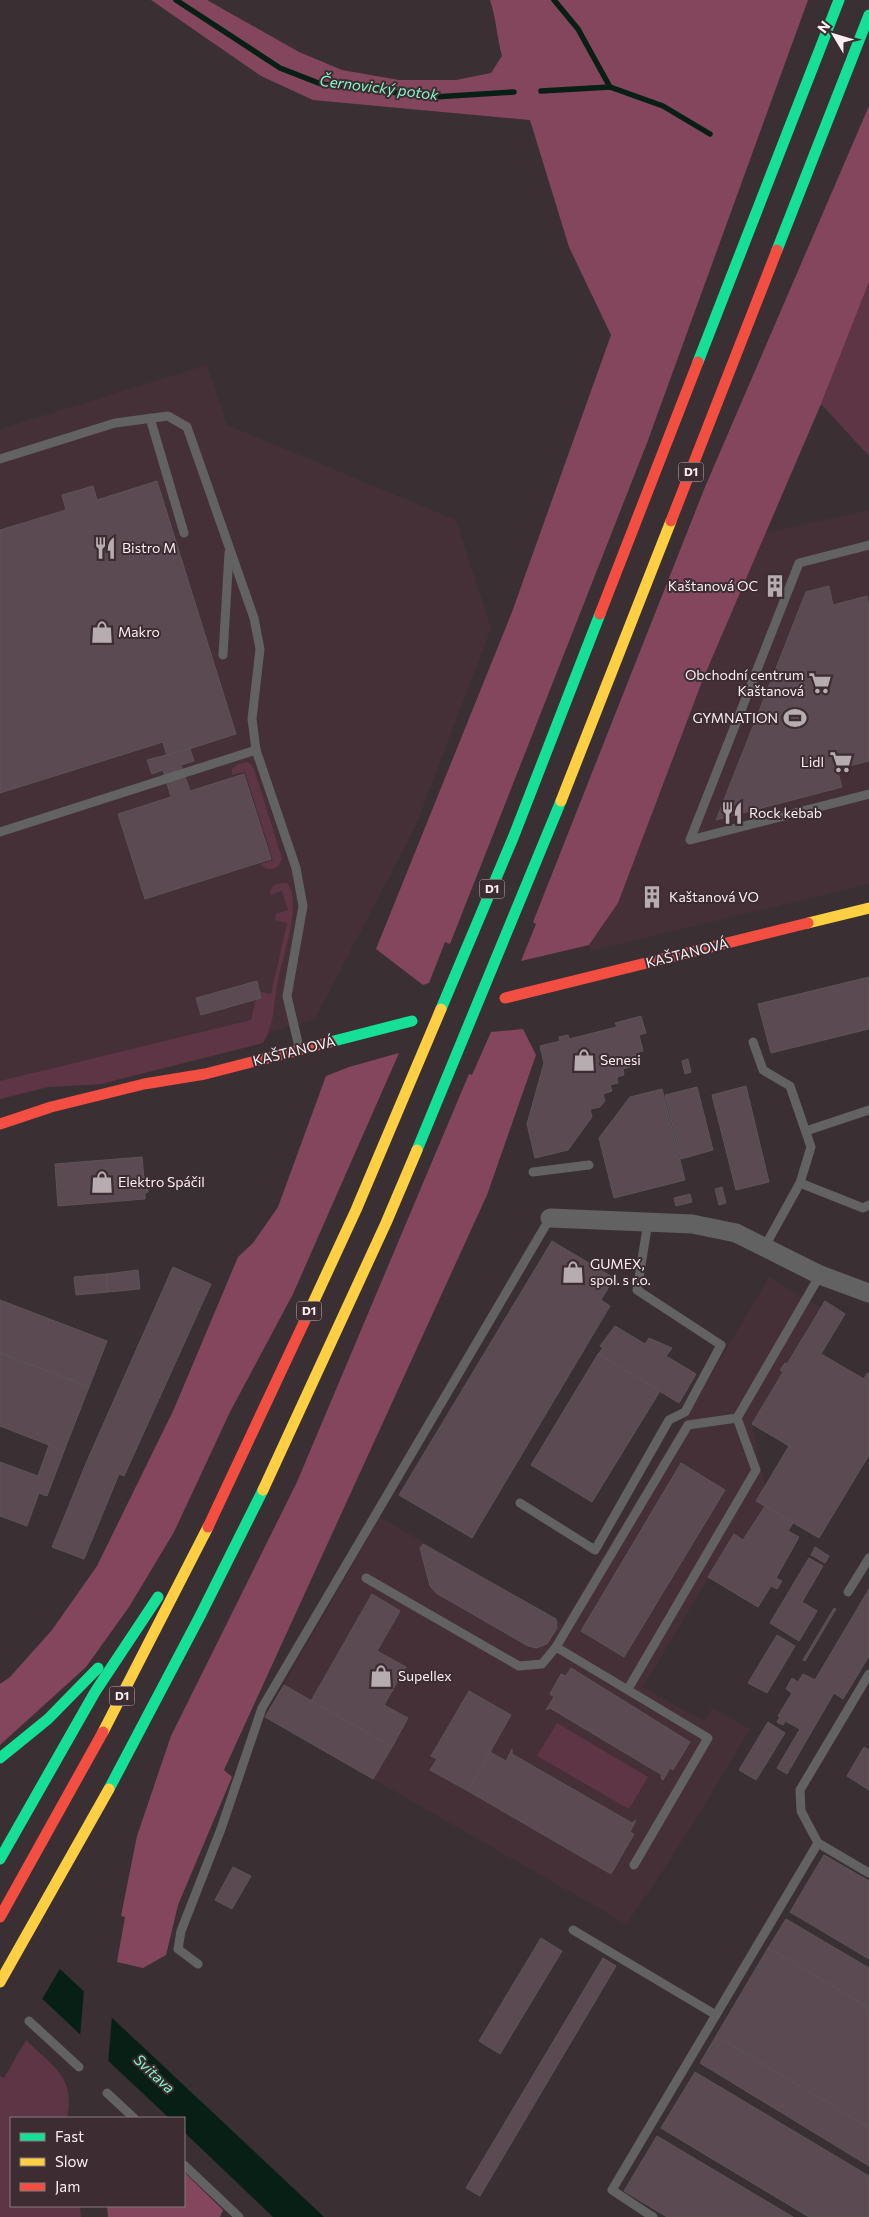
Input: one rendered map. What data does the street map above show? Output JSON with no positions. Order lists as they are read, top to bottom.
{
  "streets": {
    "main road": ["D1", "KAŠTANOVÁ"]
  },
  "water": ["Černovický potok", "Svitava"],
  "places": {
    "restaurant": ["Bistro M", "Rock kebab"],
    "building": ["Kaštanová OC", "Kaštanová VO"],
    "shop": [
      "Makro",
      "Senesi",
      "Elektro Spáčil",
      "GUMEX, spol. s r.o.",
      "Supellex"
    ],
    "supermarket": ["Obchodní centrum Kaštanová", "Lidl"],
    "sports": ["GYMNATION"]
  },
  "legend": ["Fast", "Slow", "Jam"],
  "north": "top left"
}
